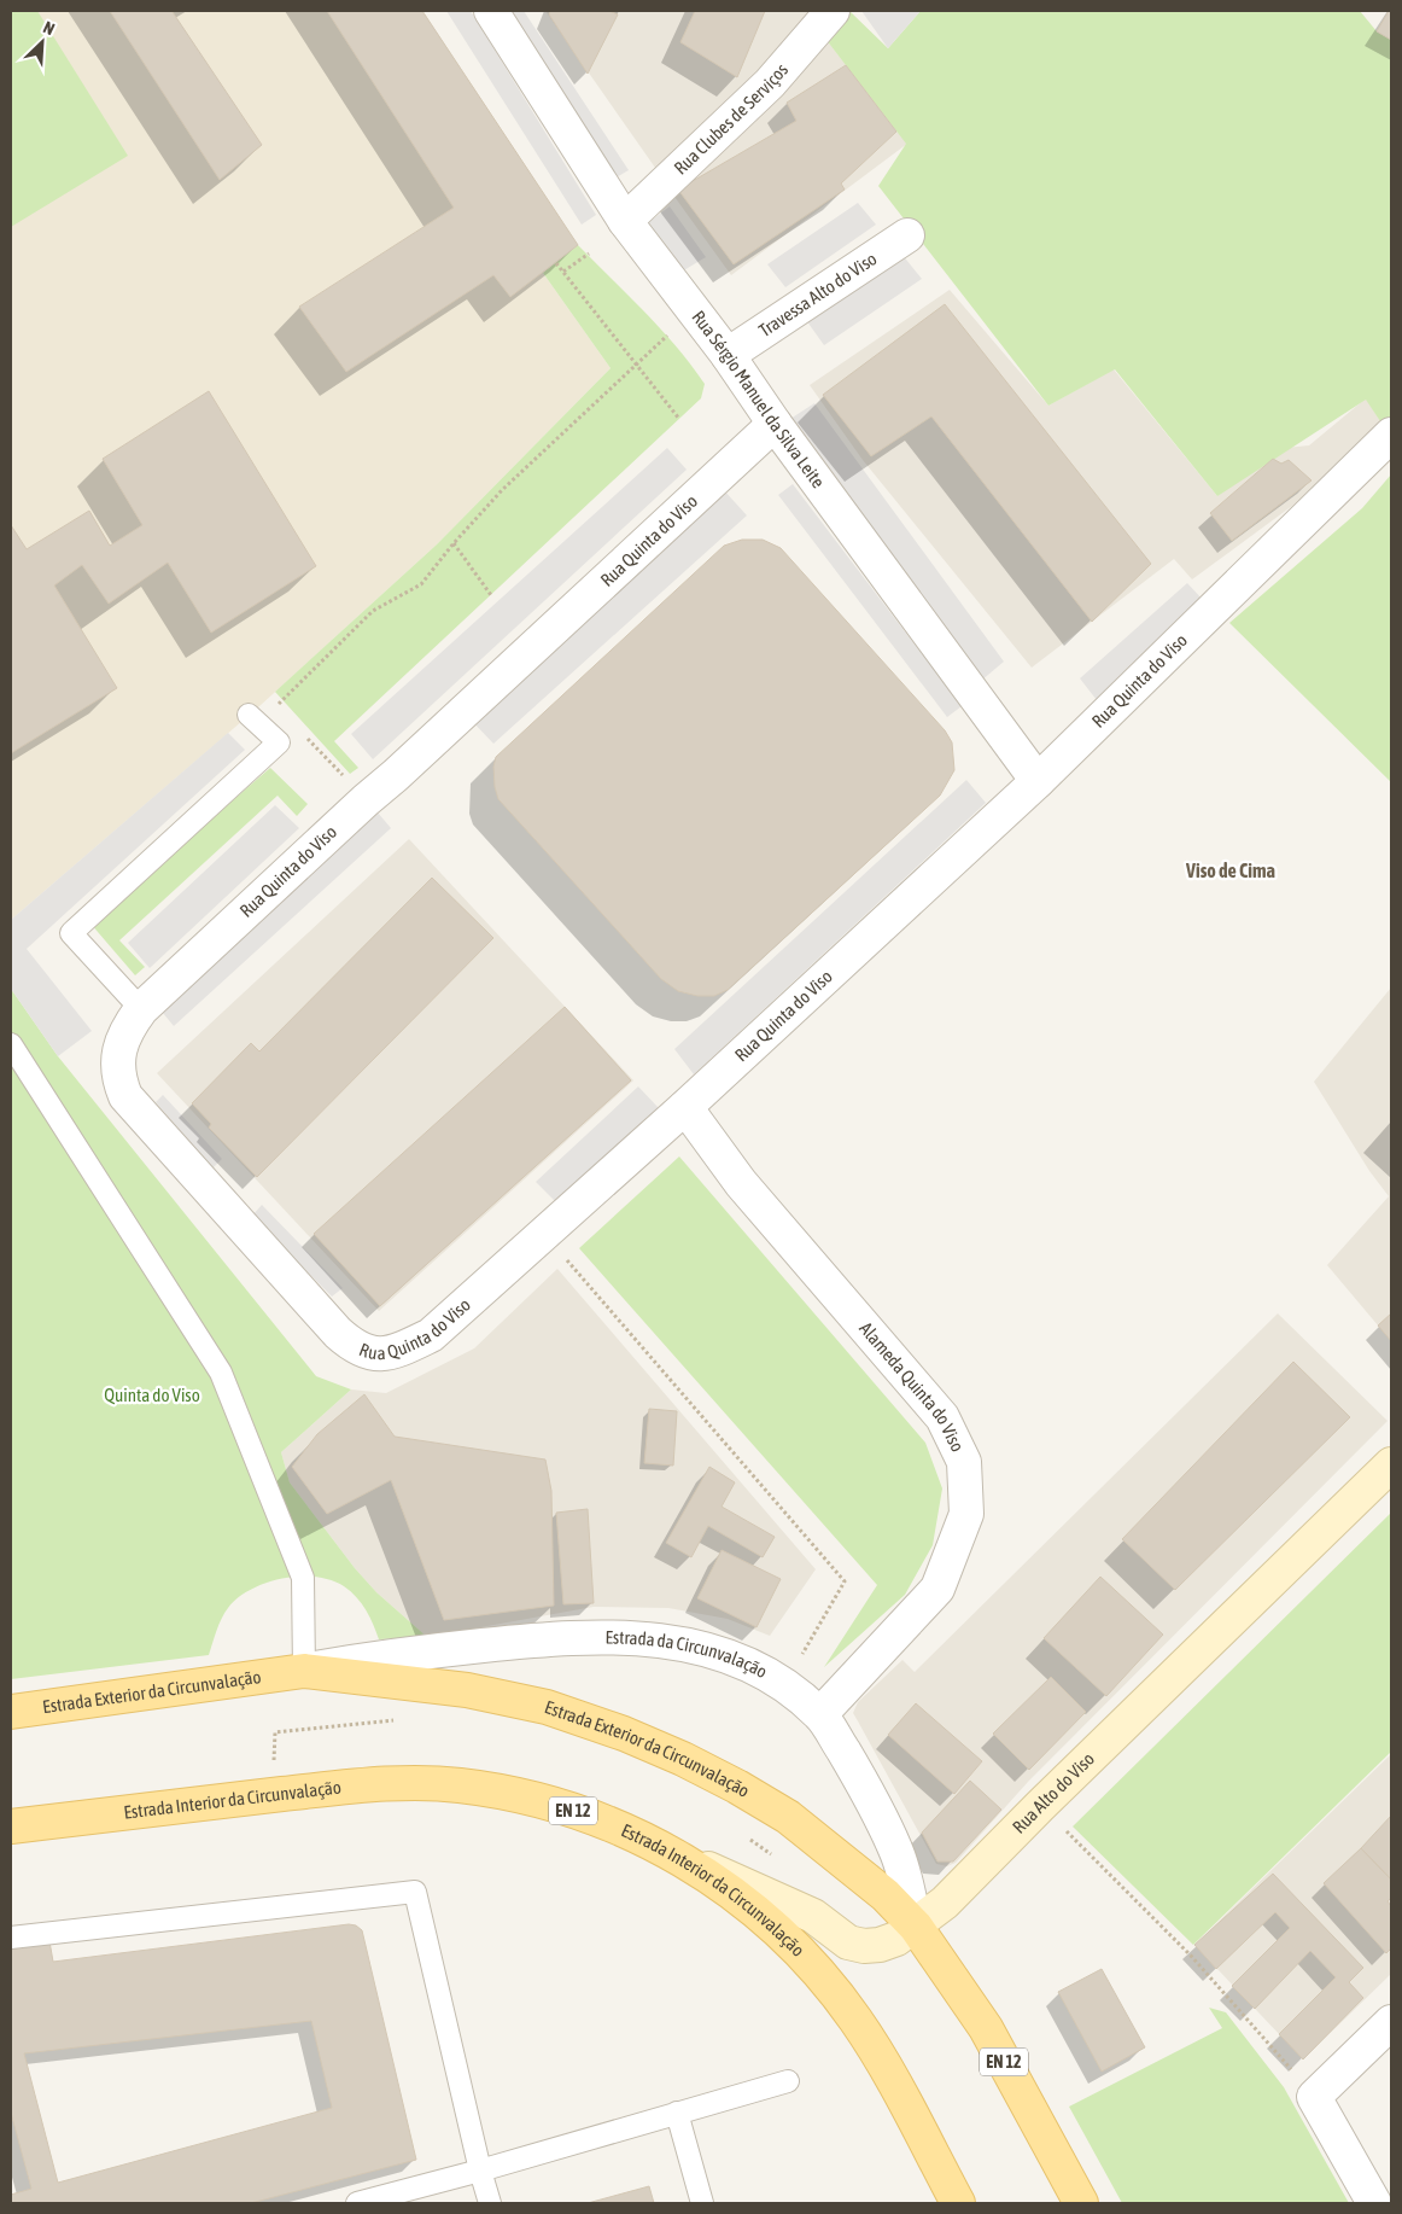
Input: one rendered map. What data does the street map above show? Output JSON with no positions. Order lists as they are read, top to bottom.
{
  "streets": {
    "main road": [
      "Estrada Exterior da Circunvalação",
      "Rua Alto do Viso",
      "Estrada Interior da Circunvalação",
      "EN 12"
    ],
    "street": [
      "Rua Clubes de Serviços",
      "Travessa Alto do Viso",
      "Rua Sérgio Manuel da Silva Leite",
      "Rua Quinta do Viso",
      "Alameda Quinta do Viso",
      "Estrada da Circunvalação"
    ]
  },
  "crossings": [
    ["Rua Clubes de Serviços", "Rua Sérgio Manuel da Silva Leite"],
    ["Travessa Alto do Viso", "Rua Sérgio Manuel da Silva Leite"],
    ["Rua Sérgio Manuel da Silva Leite", "Rua Quinta do Viso"],
    ["Rua Quinta do Viso", "Alameda Quinta do Viso"],
    ["Alameda Quinta do Viso", "Estrada da Circunvalação"],
    ["Estrada da Circunvalação", "Estrada Exterior da Circunvalação"],
    ["Estrada da Circunvalação", "Rua Alto do Viso"],
    ["Estrada Exterior da Circunvalação", "Rua Alto do Viso"],
    ["Rua Alto do Viso", "Estrada Interior da Circunvalação"]
  ],
  "districts": ["Viso de Cima"],
  "parks": ["Quinta do Viso"],
  "north": "top right"
}
